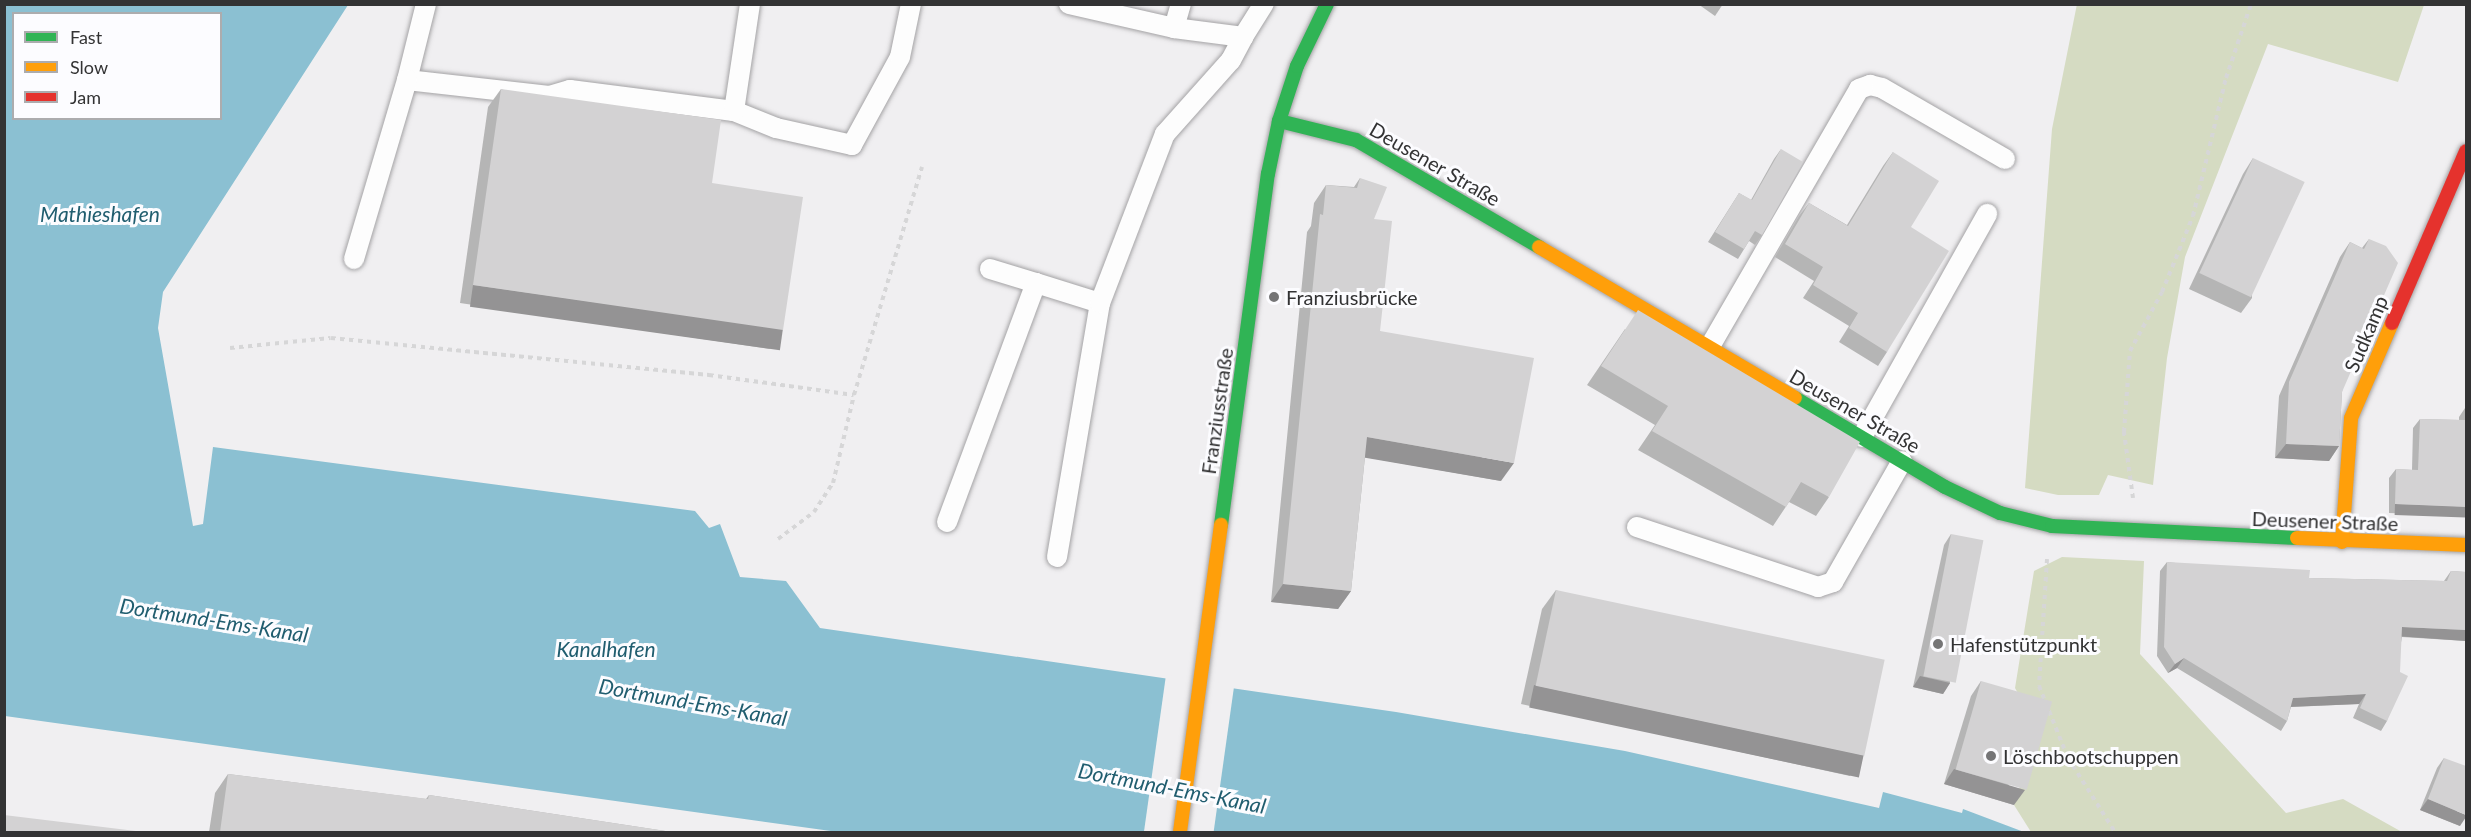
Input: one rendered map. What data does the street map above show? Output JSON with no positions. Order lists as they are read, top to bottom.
{
  "streets": {
    "main road": ["Deusener Straße", "Sudkamp", "Franziusstraße"]
  },
  "crossings": [
    ["Deusener Straße", "Sudkamp"],
    ["Deusener Straße", "Franziusstraße"]
  ],
  "water": ["Mathieshafen", "Dortmund-Ems-Kanal", "Kanalhafen"],
  "places": ["Franziusbrücke", "Hafenstützpunkt", "Löschbootschuppen"],
  "legend": ["Fast", "Slow", "Jam"]
}
